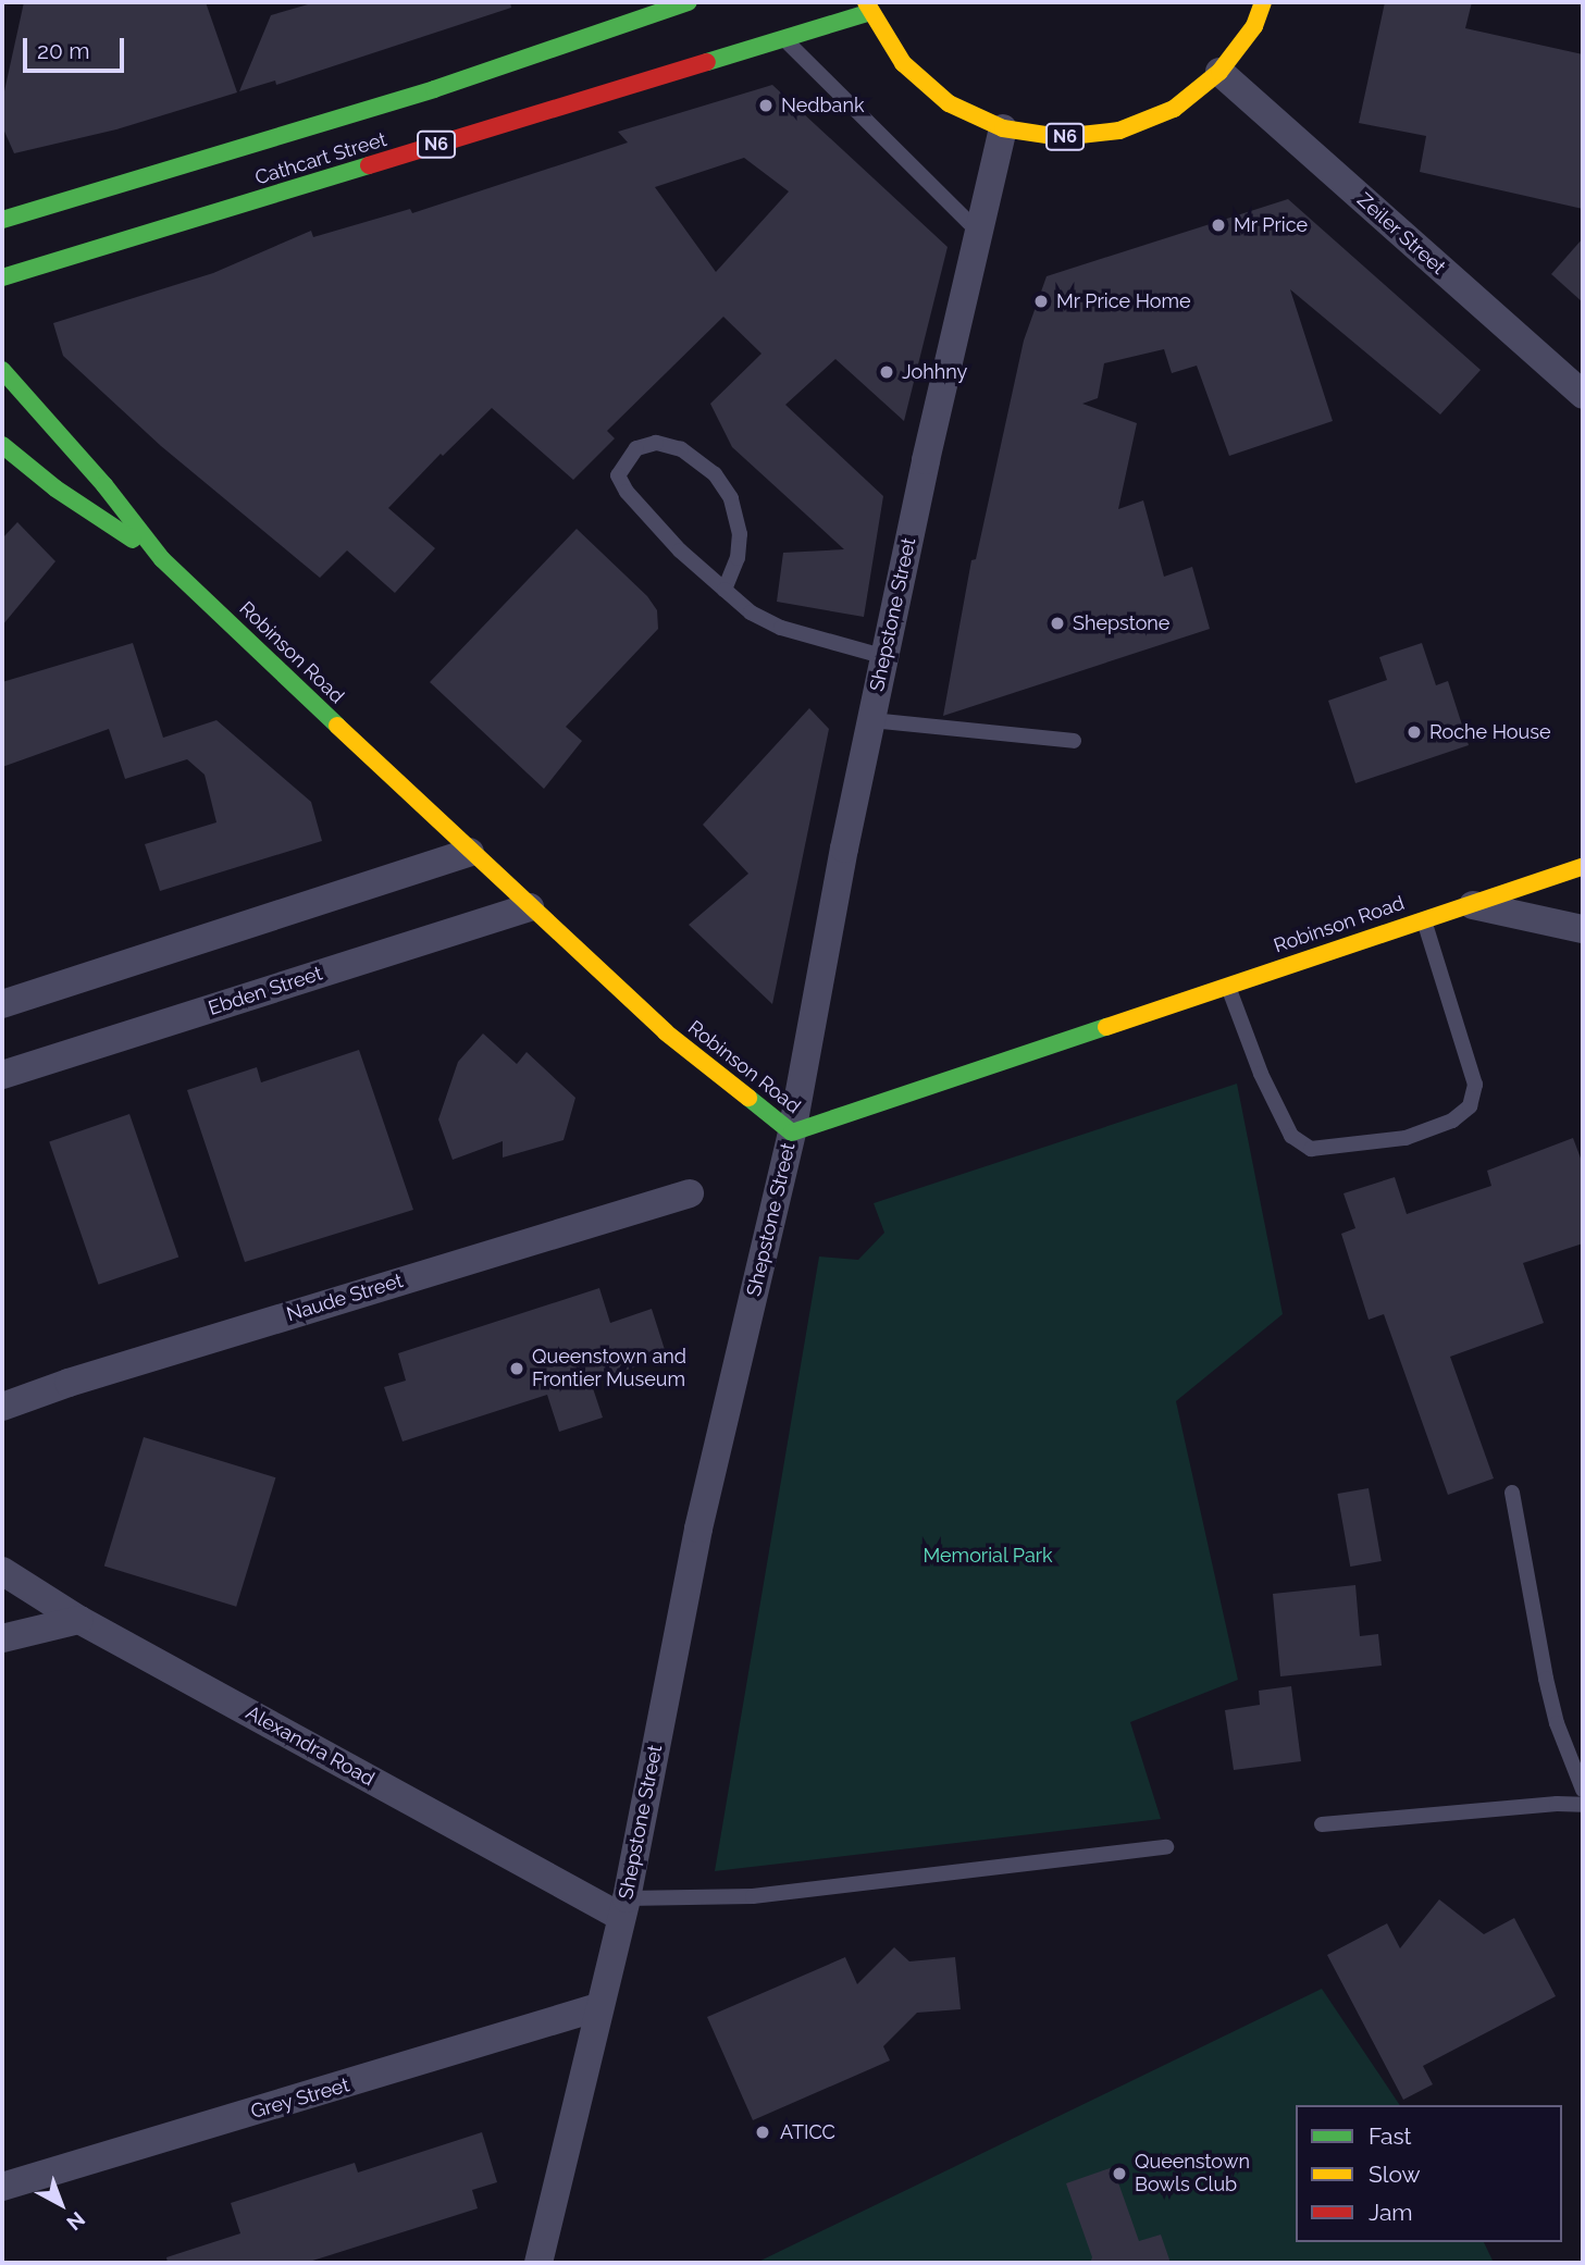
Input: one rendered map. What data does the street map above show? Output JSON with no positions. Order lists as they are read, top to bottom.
{
  "streets": {
    "main road": ["N6", "Cathcart Street", "Robinson Road"],
    "street": [
      "Zeiler Street",
      "Shepstone Street",
      "Ebden Street",
      "Naude Street",
      "Alexandra Road",
      "Grey Street"
    ]
  },
  "crossings": [
    ["N6", "Cathcart Street"],
    ["N6", "Zeiler Street"],
    ["N6", "Shepstone Street"],
    ["Shepstone Street", "Robinson Road"],
    ["Shepstone Street", "Alexandra Road"],
    ["Shepstone Street", "Grey Street"],
    ["Robinson Road", "Ebden Street"]
  ],
  "parks": ["Memorial Park"],
  "places": [
    "Nedbank",
    "Mr Price",
    "Mr Price Home",
    "Johhny",
    "Shepstone",
    "Roche House",
    "Queenstown and Frontier Museum",
    "ATICC",
    "Queenstown Bowls Club"
  ],
  "legend": ["Fast", "Slow", "Jam"],
  "scale_bar": "20 m",
  "north": "bottom right"
}
